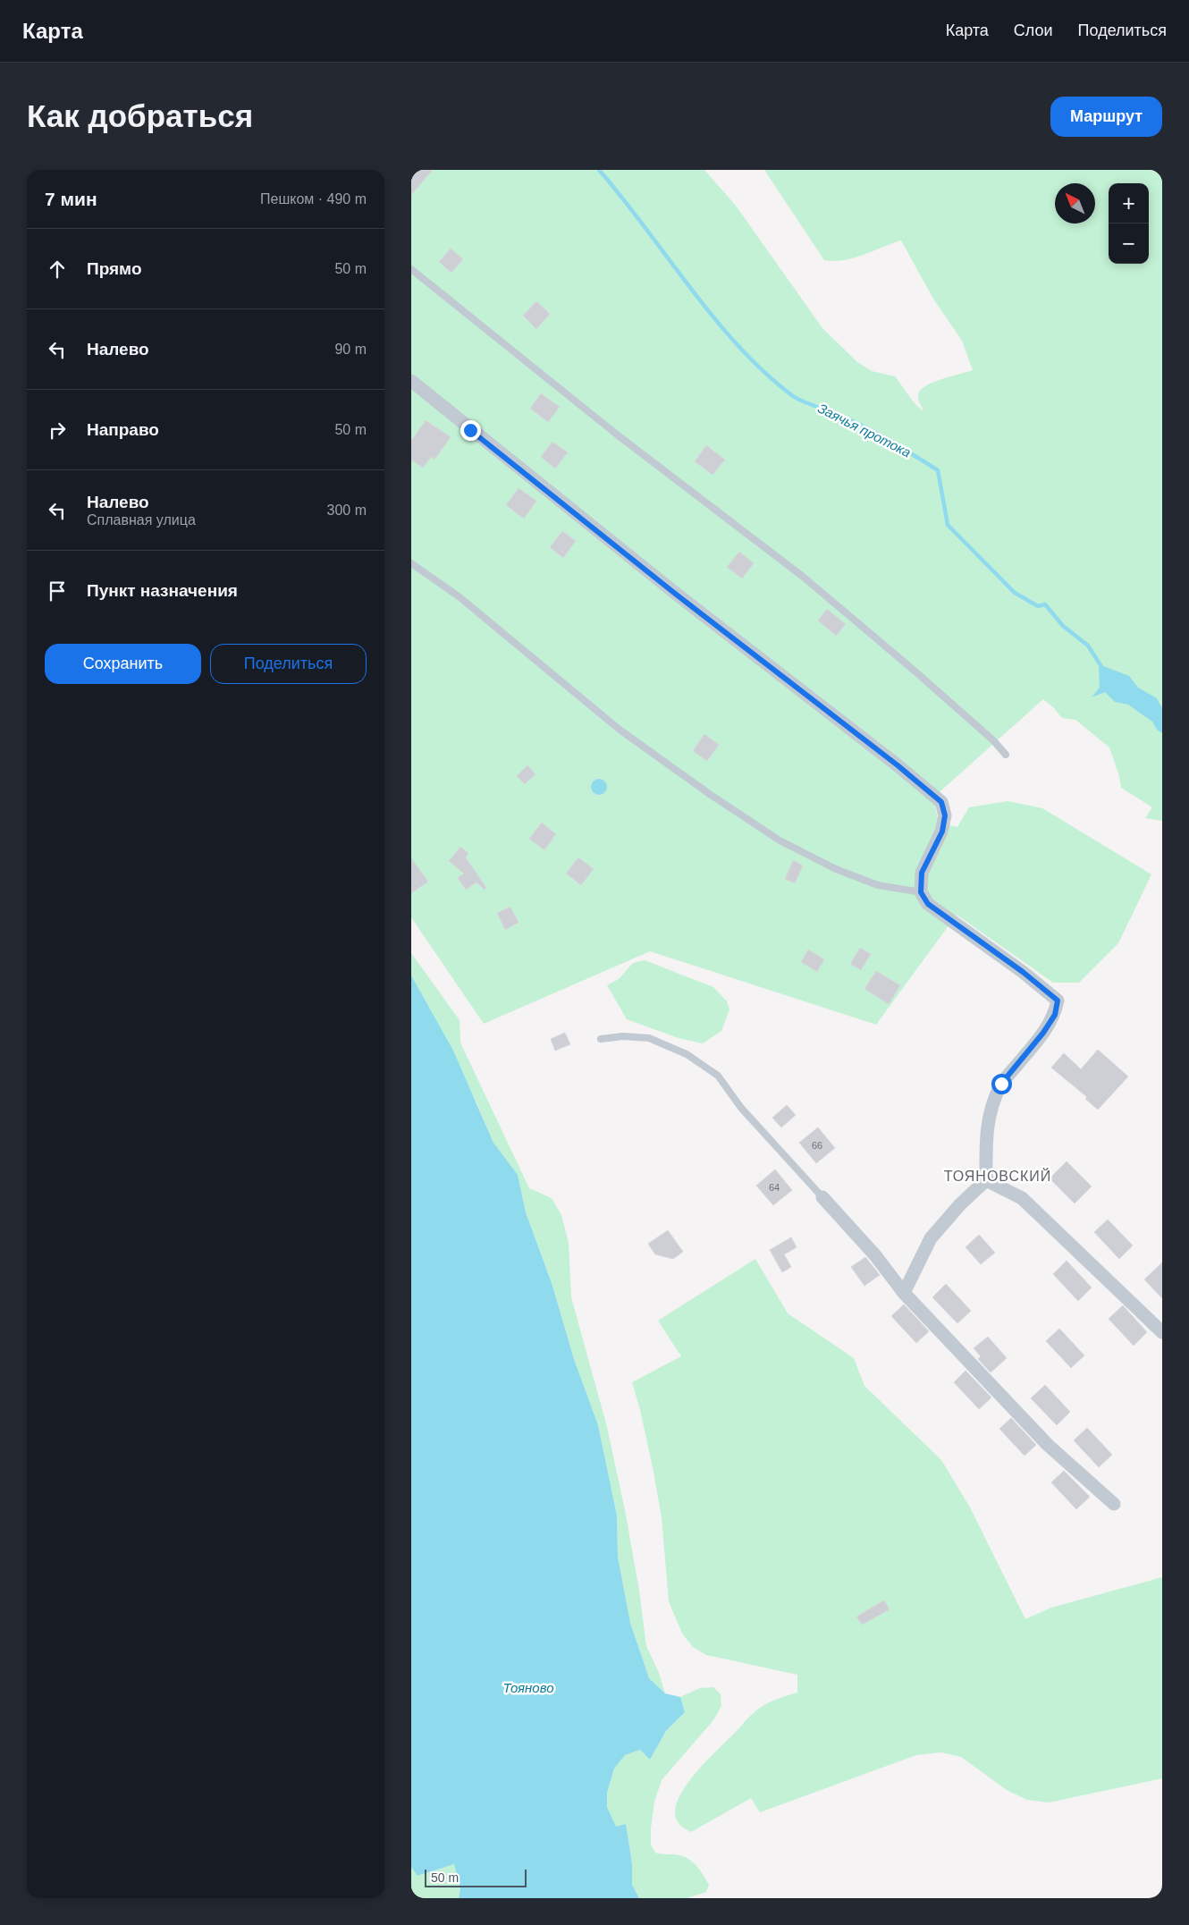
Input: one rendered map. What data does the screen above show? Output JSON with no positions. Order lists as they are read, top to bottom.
{
  "districts": ["ТОЯНОВСКИЙ"],
  "water": ["Заячья протока", "Тояново"],
  "house_numbers": ["66", "64"],
  "scale_bar": "50 m",
  "north": "top left",
  "page": {
    "header": "Карта",
    "nav": ["Карта", "Слои", "Поделиться"],
    "buttons": [
      "Маршрут",
      ["Сохранить", "Поделиться"]
    ],
    "title": "Как добраться",
    "heading": ["7 мин", "Пешком · 490 m"],
    "map_buttons": ["+", "−"],
    "list": [
      ["Прямо", "50 m"],
      ["Налево", "90 m"],
      ["Направо", "50 m"],
      ["Налево", "Сплавная улица", "300 m"],
      "Пункт назначения"
    ],
    "scale": "50 m"
  }
}
